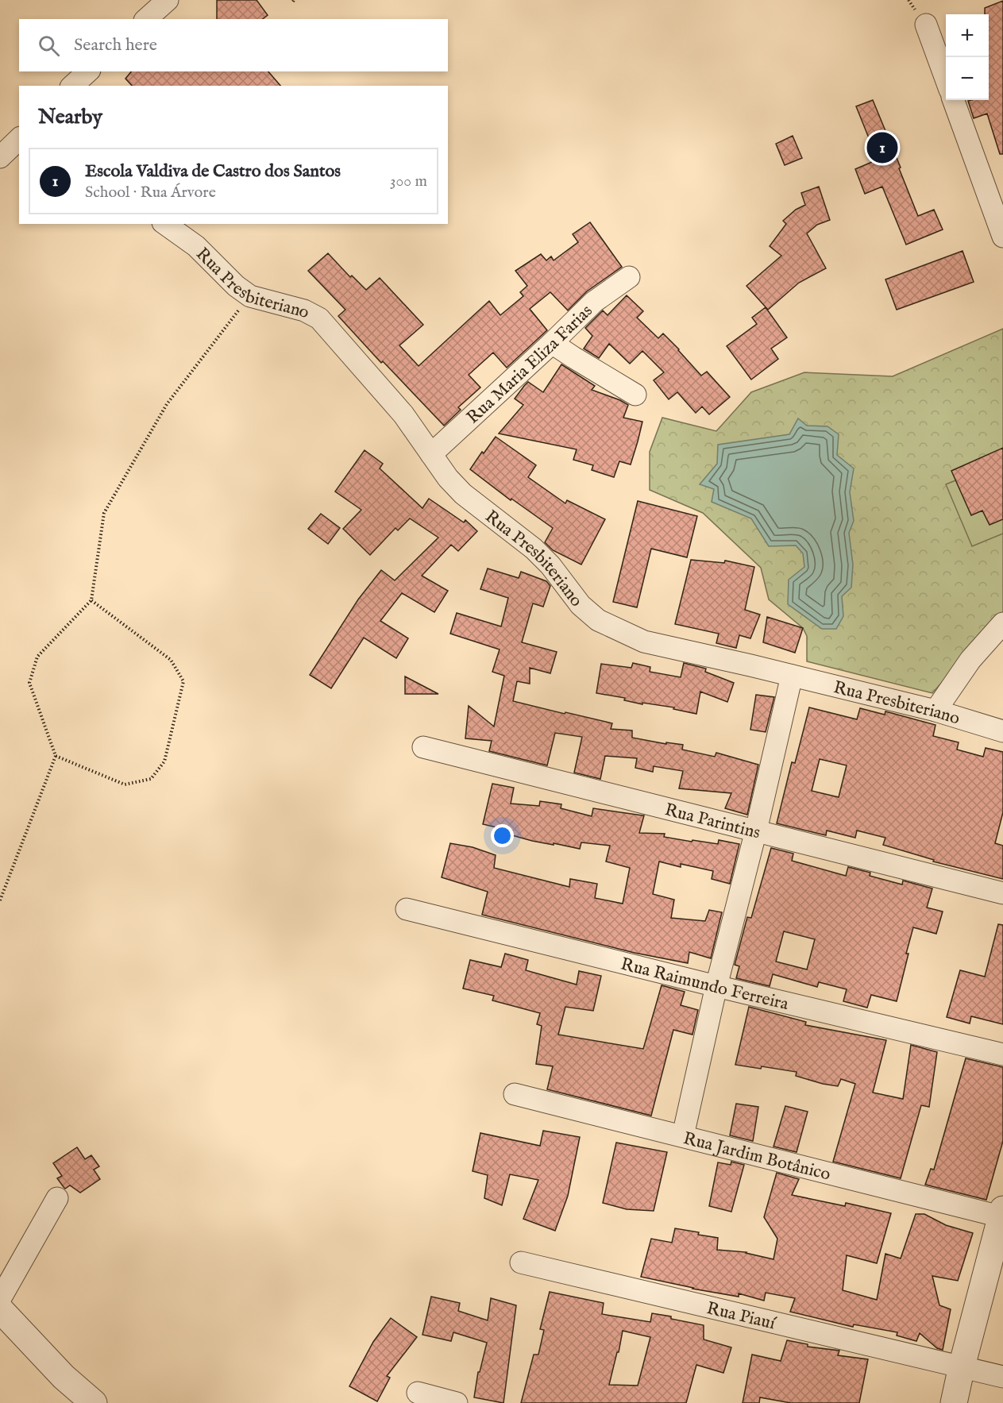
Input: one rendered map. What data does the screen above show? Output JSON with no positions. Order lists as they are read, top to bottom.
{
  "streets": {
    "street": [
      "Rua Presbiteriano",
      "Rua Maria Eliza Farias",
      "Rua Parintins",
      "Rua Raimundo Ferreira",
      "Rua Jardim Botânico",
      "Rua Piauí"
    ]
  },
  "crossings": [
    ["Rua Presbiteriano", "Rua Maria Eliza Farias"]
  ],
  "page": {
    "map_buttons": ["+", "−"],
    "search": "Search here",
    "heading": "Nearby",
    "pins": "1",
    "list": [
      {
        "mark": "1",
        "name": "Escola Valdiva de Castro dos Santos",
        "note": "School · Rua Árvore",
        "value": "300 m"
      }
    ]
  }
}
